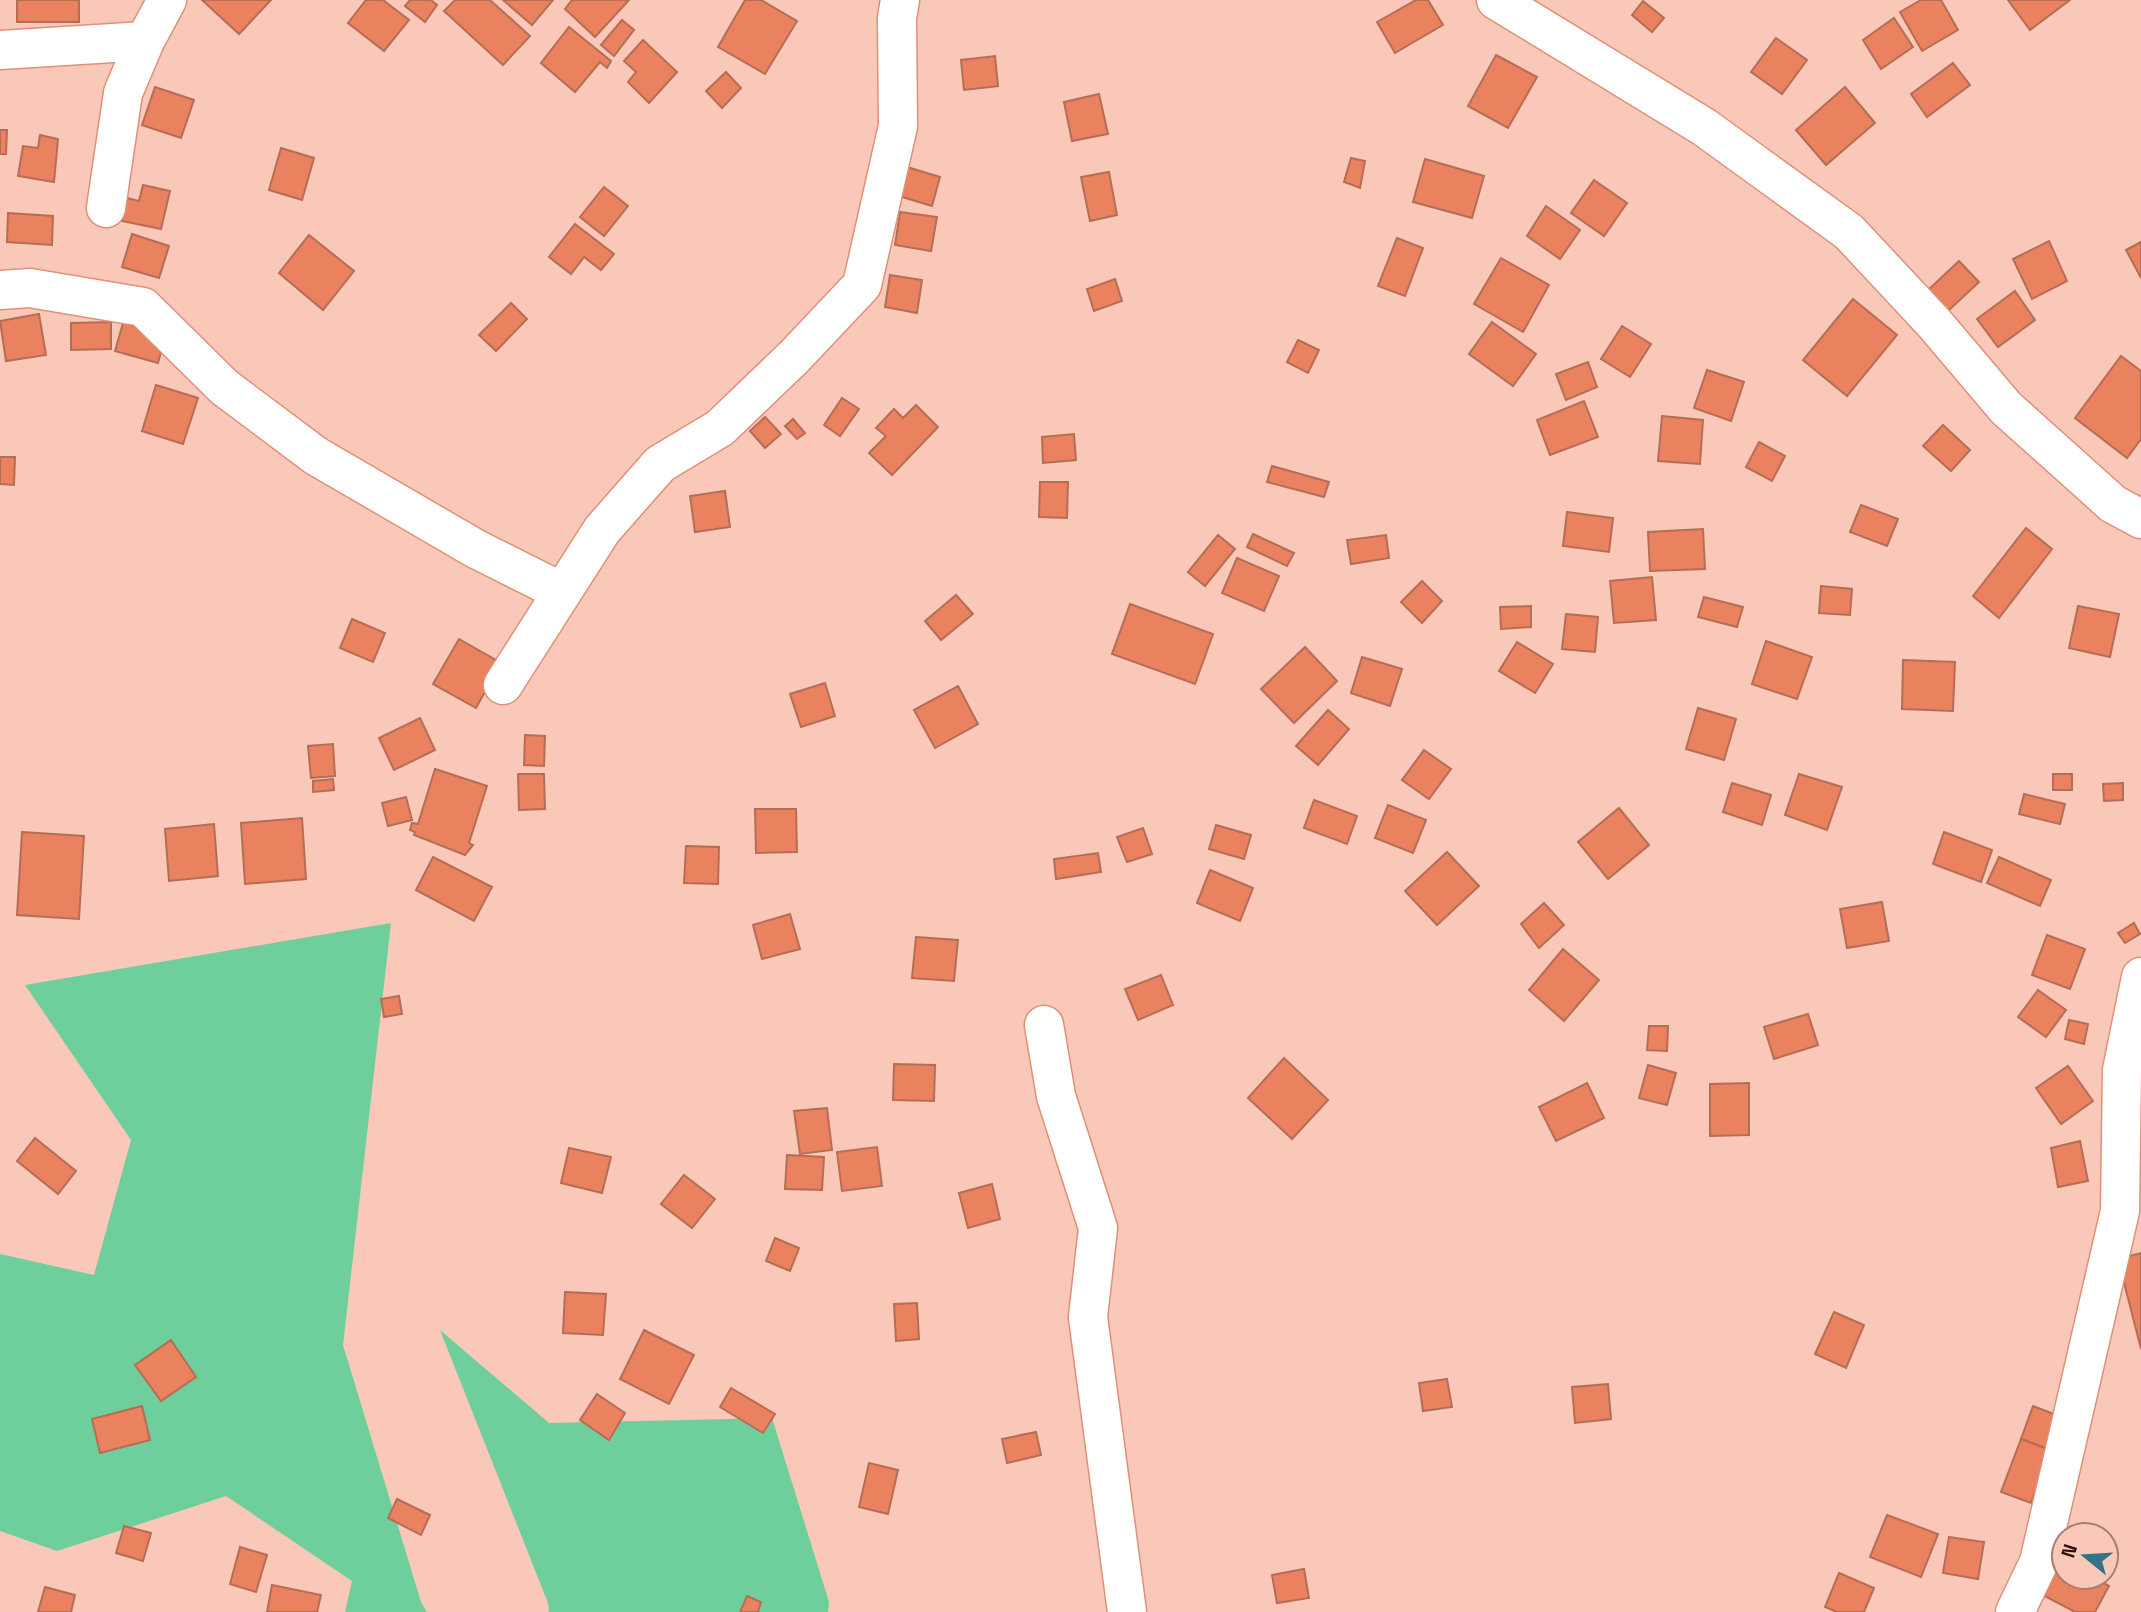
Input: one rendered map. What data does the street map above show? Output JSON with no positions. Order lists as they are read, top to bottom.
{
  "north": "left"
}
